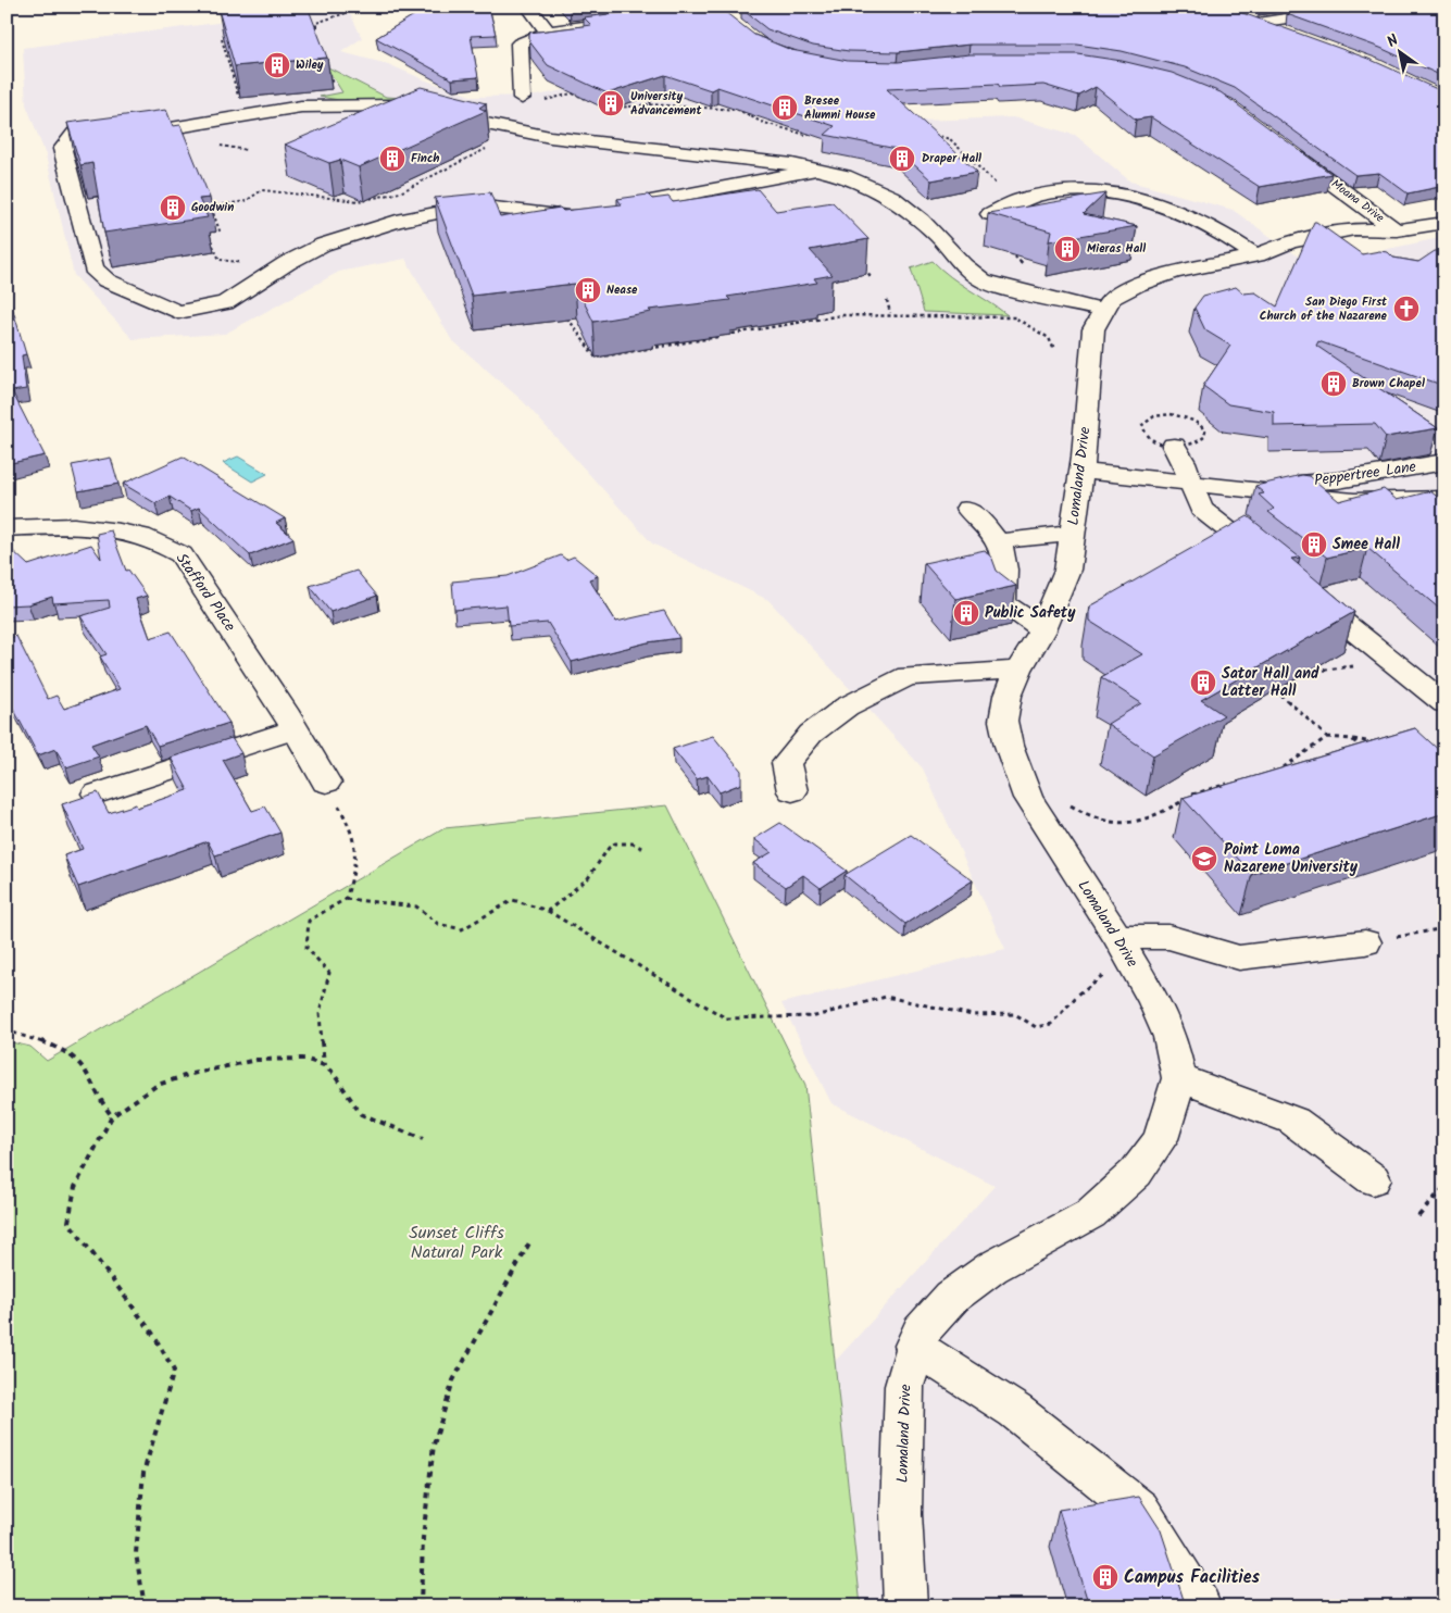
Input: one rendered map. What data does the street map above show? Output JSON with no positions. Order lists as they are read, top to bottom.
{
  "streets": {
    "street": [
      "Moana Drive",
      "Peppertree Lane",
      "Lomaland Drive",
      "Stafford Place"
    ]
  },
  "crossings": [
    ["Moana Drive", "Lomaland Drive"],
    ["Peppertree Lane", "Lomaland Drive"]
  ],
  "parks": ["Sunset Cliffs Natural Park"],
  "places": {
    "building": [
      "Wiley",
      "University Advancement",
      "Bresee Alumni House",
      "Finch",
      "Draper Hall",
      "Goodwin",
      "Mieras Hall",
      "Nease",
      "Brown Chapel",
      "Smee Hall",
      "Public Safety",
      "Sator Hall and Latter Hall",
      "Campus Facilities"
    ],
    "church": ["San Diego First Church of the Nazarene"],
    "school or university": ["Point Loma Nazarene University"]
  },
  "north": "top left"
}
